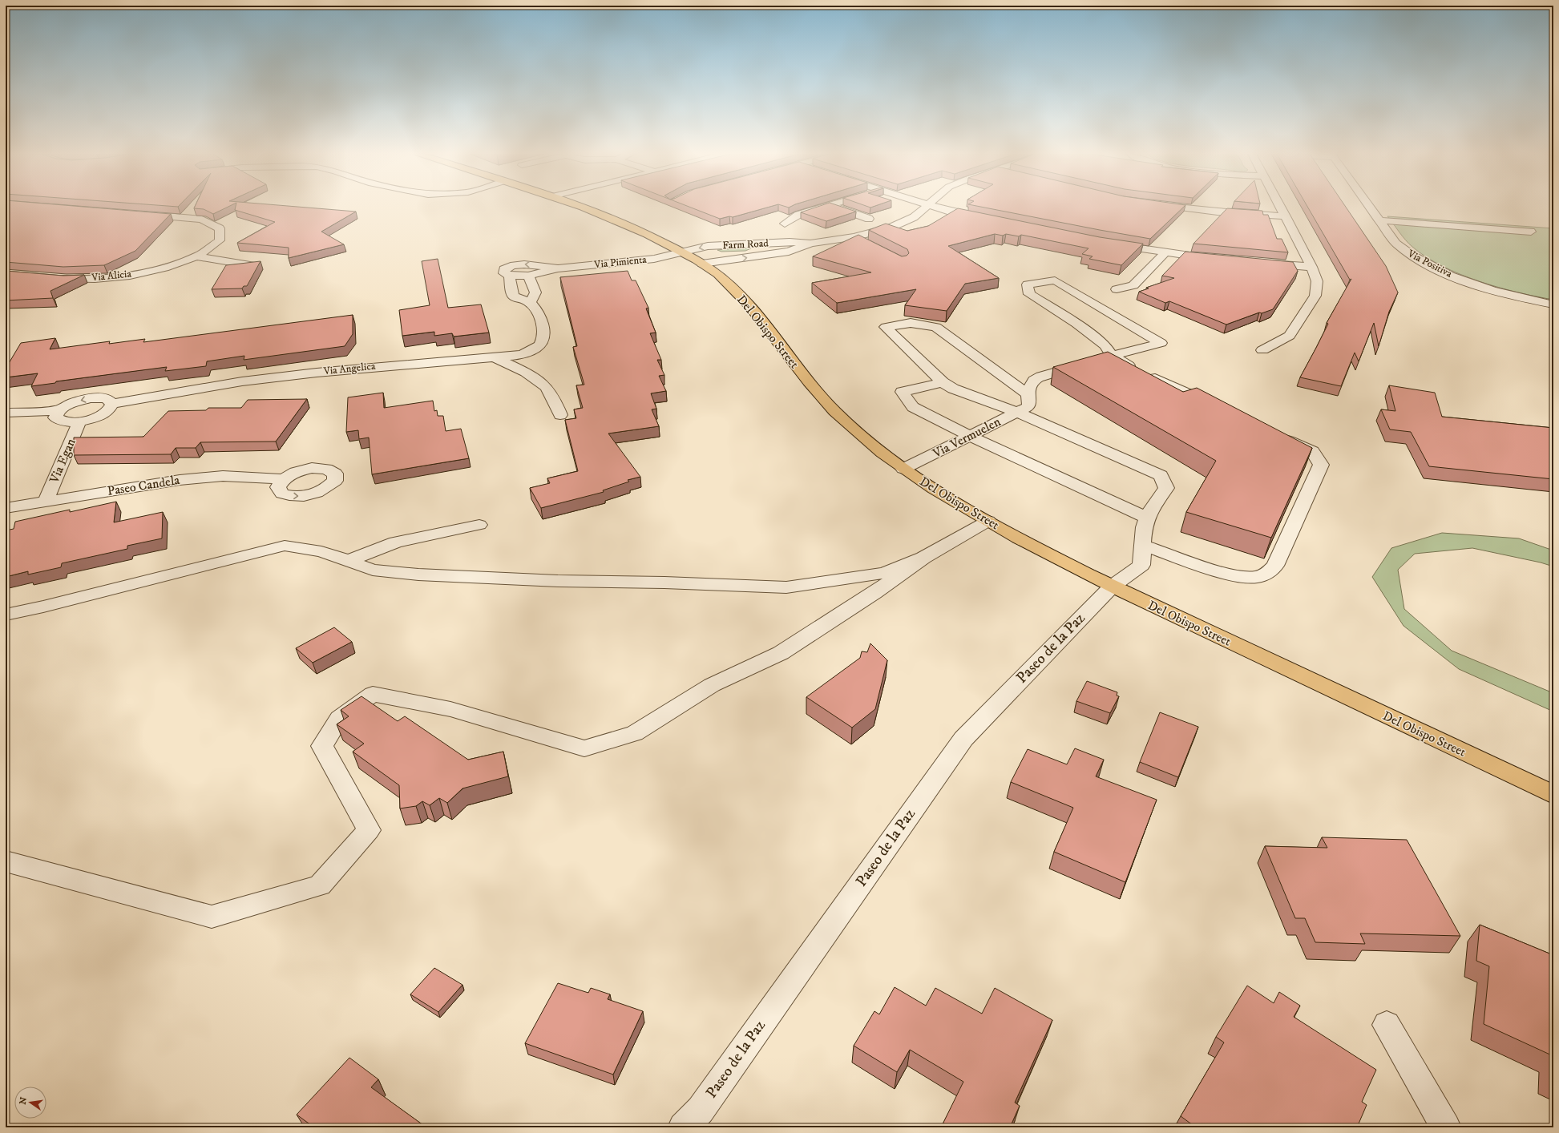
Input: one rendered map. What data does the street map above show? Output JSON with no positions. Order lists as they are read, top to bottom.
{
  "streets": {
    "main road": ["Del Obispo Street"],
    "street": [
      "Farm Road",
      "Via Pimienta",
      "Via Positiva",
      "Via Alicia",
      "Via Angelica",
      "Via Vermuelen",
      "Via Egan",
      "Paseo Candela",
      "Paseo de la Paz"
    ]
  },
  "crossings": [
    ["Farm Road", "Via Pimienta"],
    ["Farm Road", "Del Obispo Street"],
    ["Via Pimienta", "Del Obispo Street"],
    ["Del Obispo Street", "Via Vermuelen"],
    ["Del Obispo Street", "Paseo de la Paz"],
    ["Via Egan", "Paseo Candela"]
  ],
  "north": "left"
}
